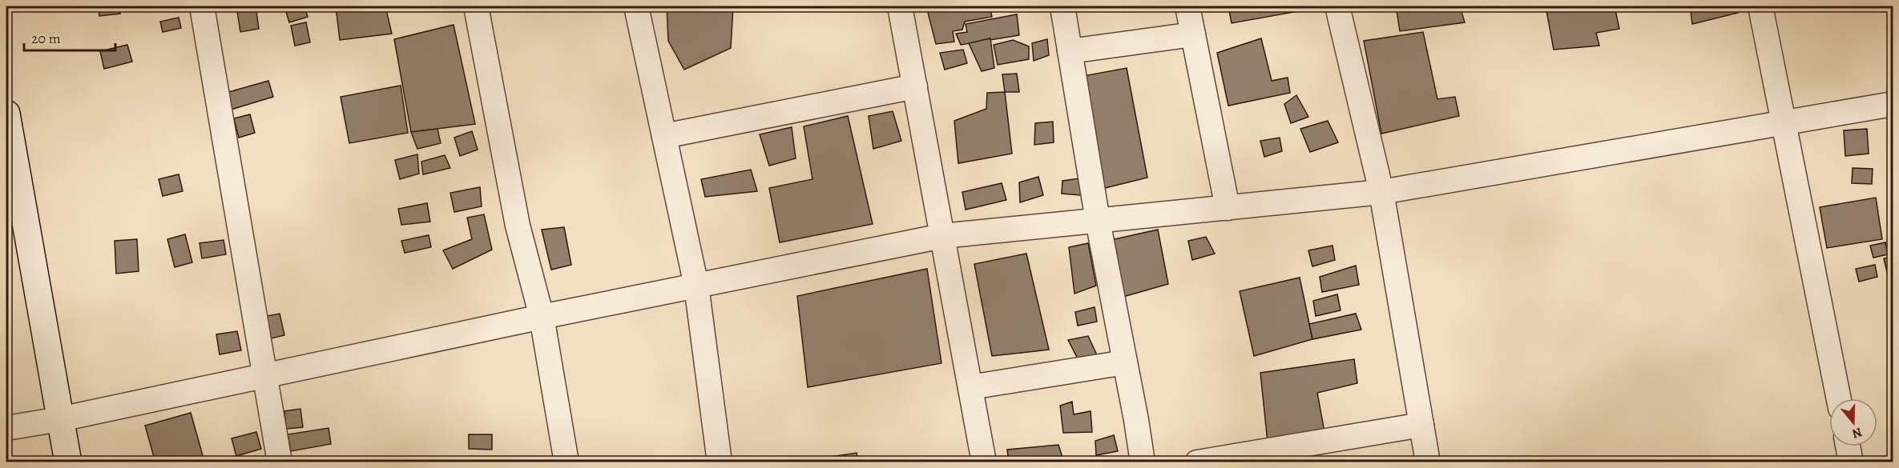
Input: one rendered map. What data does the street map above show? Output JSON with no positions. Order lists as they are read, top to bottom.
{
  "scale_bar": "20 m",
  "north": "bottom"
}
